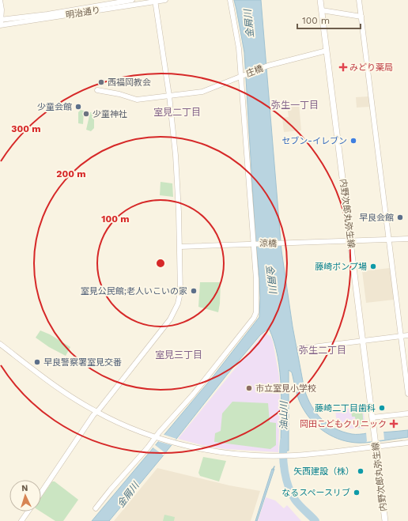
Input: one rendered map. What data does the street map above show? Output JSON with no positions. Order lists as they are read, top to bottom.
{
  "streets": {
    "main road": ["内野次郎丸弥生線"],
    "street": ["明治通り", "庄橋", "涼橋"]
  },
  "crossings": [
    ["庄橋", "内野次郎丸弥生線"],
    ["内野次郎丸弥生線", "涼橋"]
  ],
  "districts": [
    "弥生一丁目",
    "室見二丁目",
    "弥生二丁目",
    "室見三丁目"
  ],
  "water": ["金屑川", "油山川"],
  "places": {
    "health": ["みどり薬局", "岡田こどもクリニック"],
    "other": [
      "西福岡教会",
      "少童会館",
      "少童神社",
      "セブン-イレブン",
      "早良会館",
      "藤崎ポンプ場",
      "室見公民館;老人いこいの家",
      "早良警察署室見交番",
      "市立室見小学校",
      "藤崎二丁目歯科",
      "矢西建設（株）",
      "なるスペースリブ"
    ]
  },
  "scale_bar": "100 m",
  "north": "top",
  "rings": ["300 m", "200 m", "100 m"]
}
